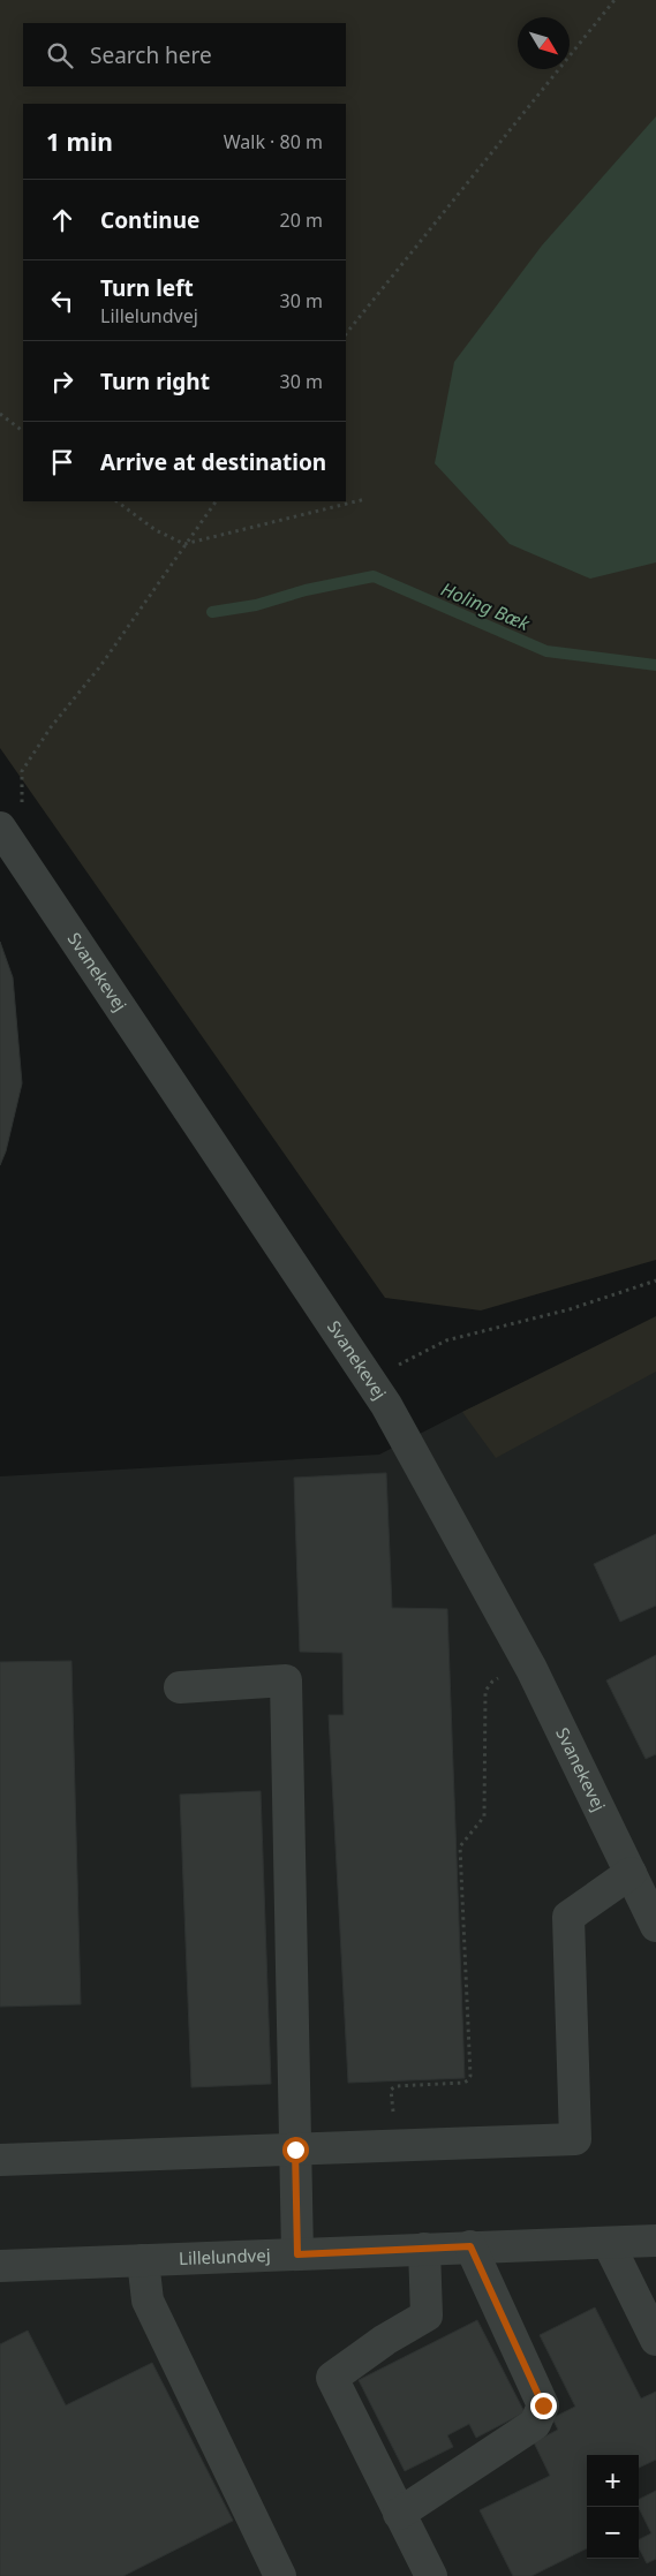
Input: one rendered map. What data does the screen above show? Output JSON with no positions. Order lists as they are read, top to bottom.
{
  "streets": {
    "street": ["Svanekevej", "Lillelundvej"]
  },
  "water": ["Holing Bæk"],
  "north": "bottom right",
  "page": {
    "search": "Search here",
    "heading": ["1 min", "Walk · 80 m"],
    "list": [
      ["Continue", "20 m"],
      ["Turn left", "Lillelundvej", "30 m"],
      ["Turn right", "30 m"],
      "Arrive at destination"
    ],
    "map_buttons": ["+", "−"]
  }
}
